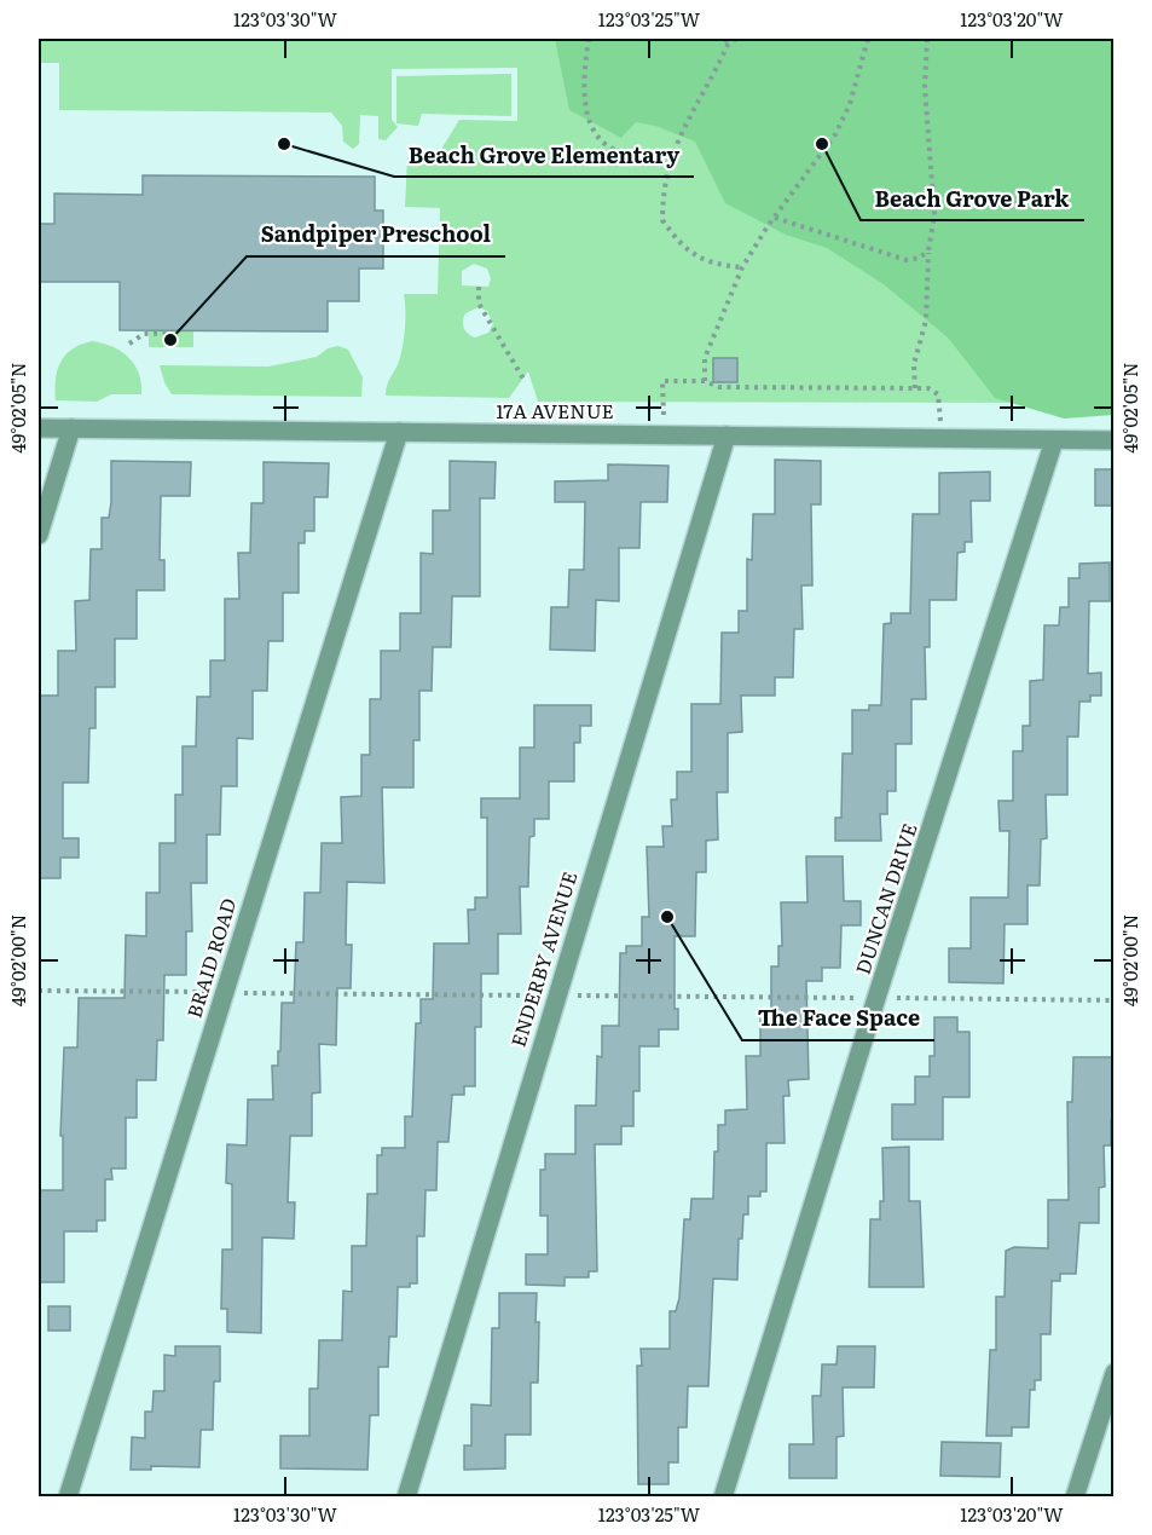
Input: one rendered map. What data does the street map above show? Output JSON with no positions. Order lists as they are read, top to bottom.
{
  "streets": {
    "street": [
      "17A AVENUE",
      "DUNCAN DRIVE",
      "BRAID ROAD",
      "ENDERBY AVENUE"
    ]
  },
  "crossings": [
    ["17A AVENUE", "DUNCAN DRIVE"],
    ["17A AVENUE", "BRAID ROAD"],
    ["17A AVENUE", "ENDERBY AVENUE"]
  ],
  "places": [
    "Beach Grove Elementary",
    "Beach Grove Park",
    "Sandpiper Preschool",
    "The Face Space"
  ],
  "coordinates": [
    "123°03'30\"W",
    "123°03'25\"W",
    "123°03'20\"W",
    "49°02'05\"N",
    "49°02'00\"N"
  ]
}
